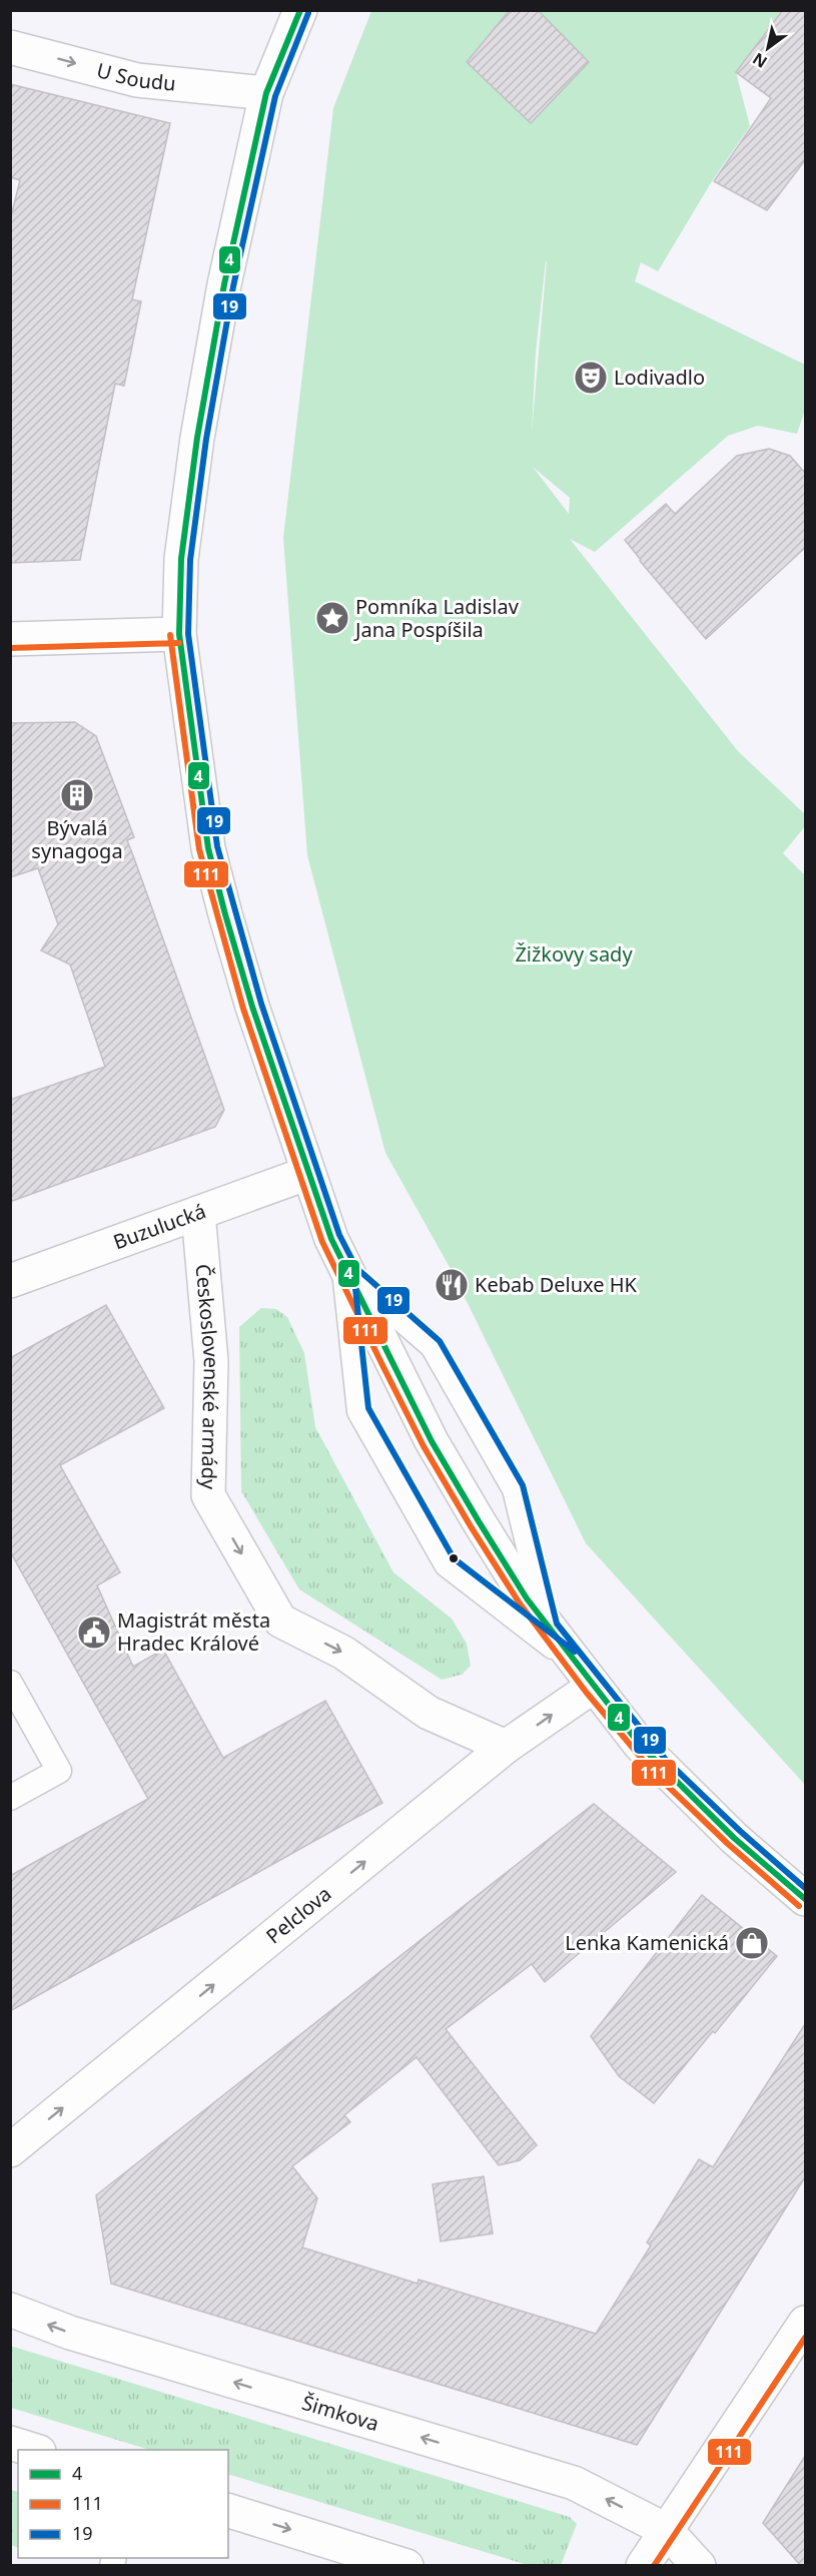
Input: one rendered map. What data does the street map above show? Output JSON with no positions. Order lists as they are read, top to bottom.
{
  "streets": {
    "street": [
      "U Soudu",
      "Buzulucká",
      "Československé armády",
      "Pelclova",
      "Šimkova"
    ]
  },
  "crossings": [
    ["Buzulucká", "Československé armády"],
    ["Československé armády", "Pelclova"]
  ],
  "one_way": ["U Soudu", "Pelclova"],
  "parks": ["Žižkovy sady"],
  "places": {
    "theatre": ["Lodivadlo"],
    "place": ["Pomníka Ladislav Jana Pospíšila"],
    "building": ["Bývalá synagoga"],
    "restaurant": ["Kebab Deluxe HK"],
    "public building": ["Magistrát města Hradec Králové"],
    "shop": ["Lenka Kamenická"]
  },
  "lines": ["transit line 4", "transit line 19", "transit line 111"],
  "legend": ["4", "111", "19"],
  "north": "bottom left"
}
